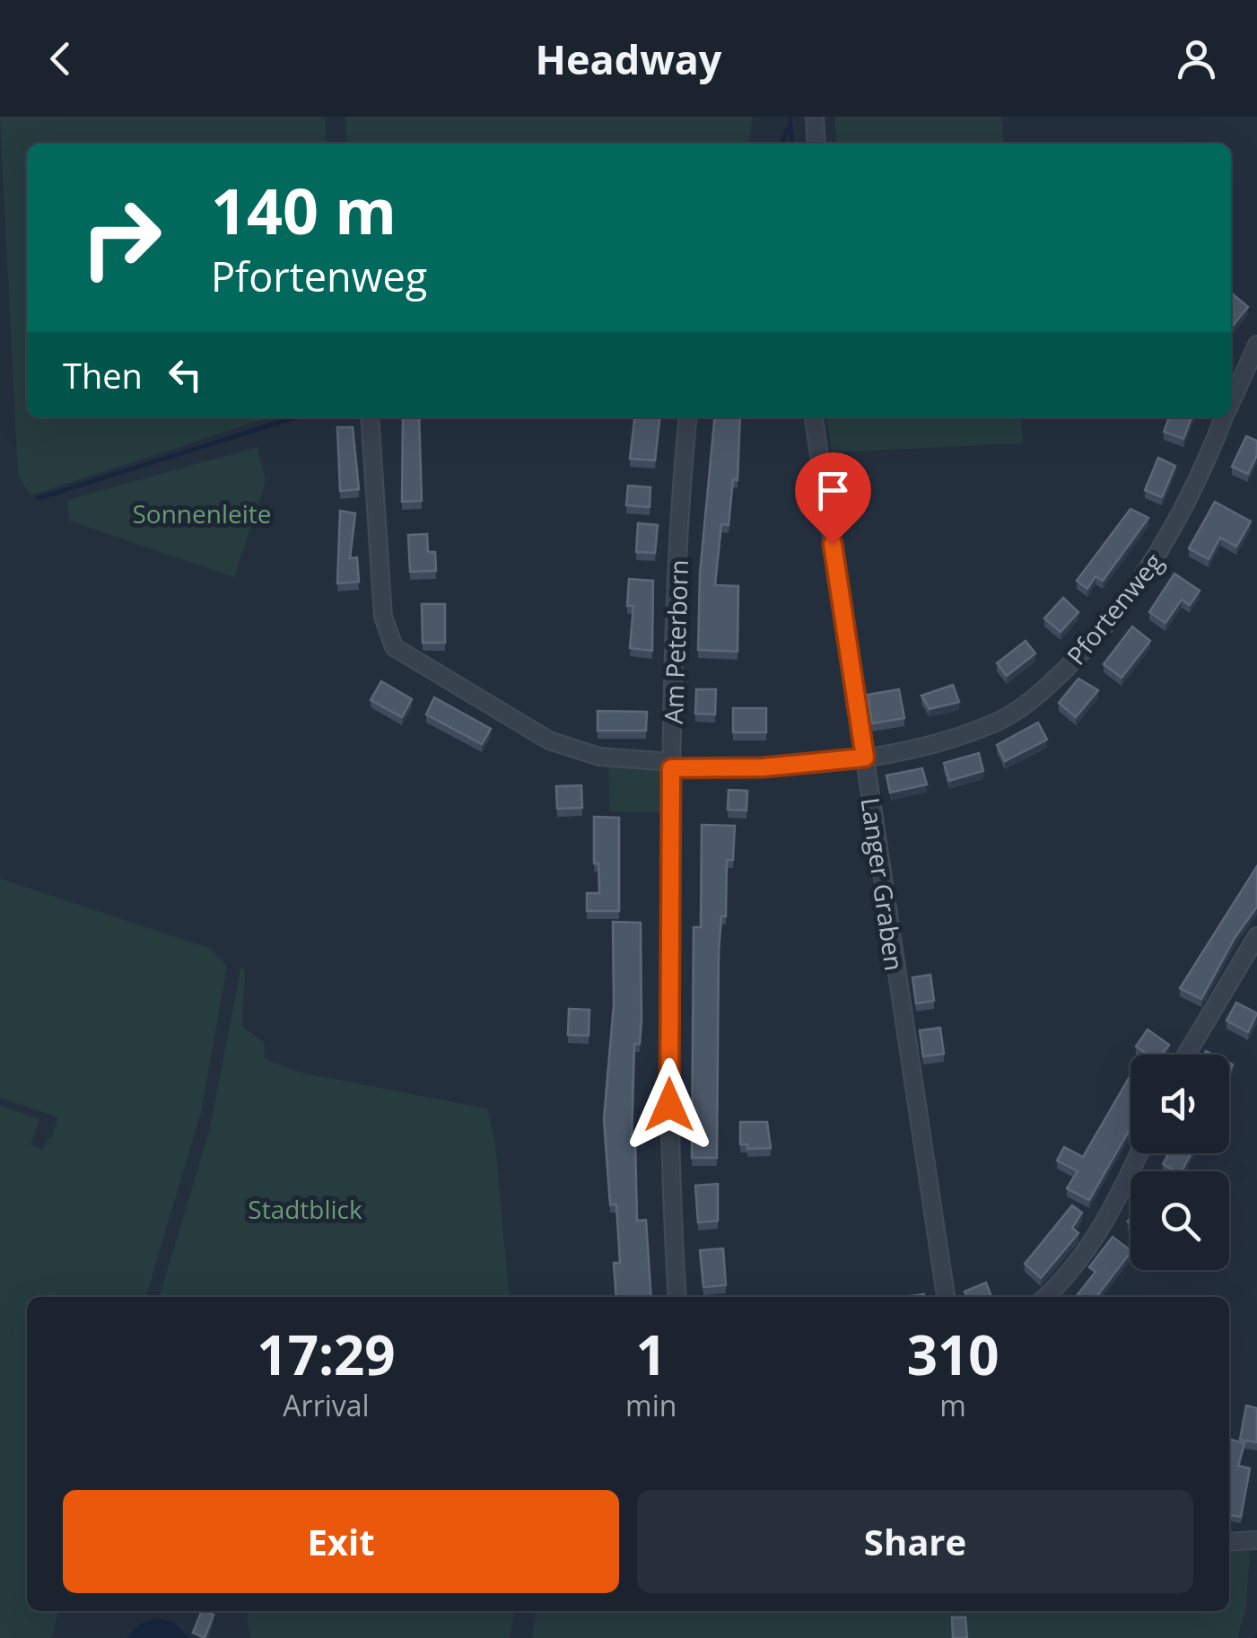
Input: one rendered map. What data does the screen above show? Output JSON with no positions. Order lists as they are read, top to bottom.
{
  "streets": {
    "street": ["Pfortenweg", "Am Peterborn", "Langer Graben"]
  },
  "crossings": [
    ["Pfortenweg", "Am Peterborn"],
    ["Pfortenweg", "Langer Graben"]
  ],
  "parks": ["Sonnenleite", "Stadtblick"],
  "page": {
    "header": "Headway",
    "turn": ["140 m", "Pfortenweg"],
    "then": "Then",
    "eta": [
      "17:29",
      "Arrival",
      "1",
      "min",
      "310",
      "m"
    ],
    "buttons": ["Exit", "Share"]
  }
}
